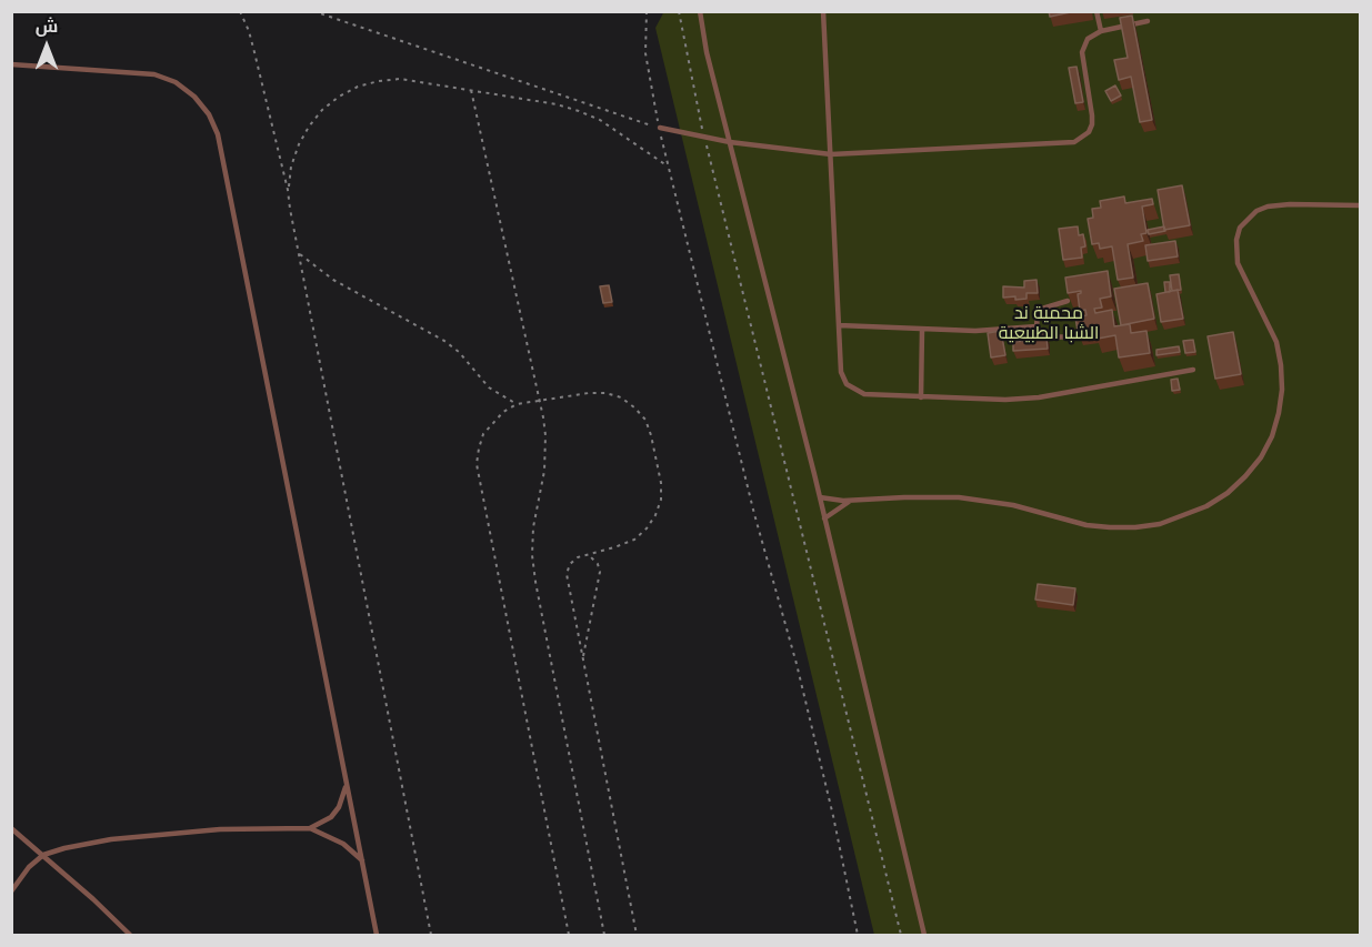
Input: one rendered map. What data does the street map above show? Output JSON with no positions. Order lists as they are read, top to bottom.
{
  "parks": ["محمية ند الشبا الطبيعية"],
  "north": "top"
}
